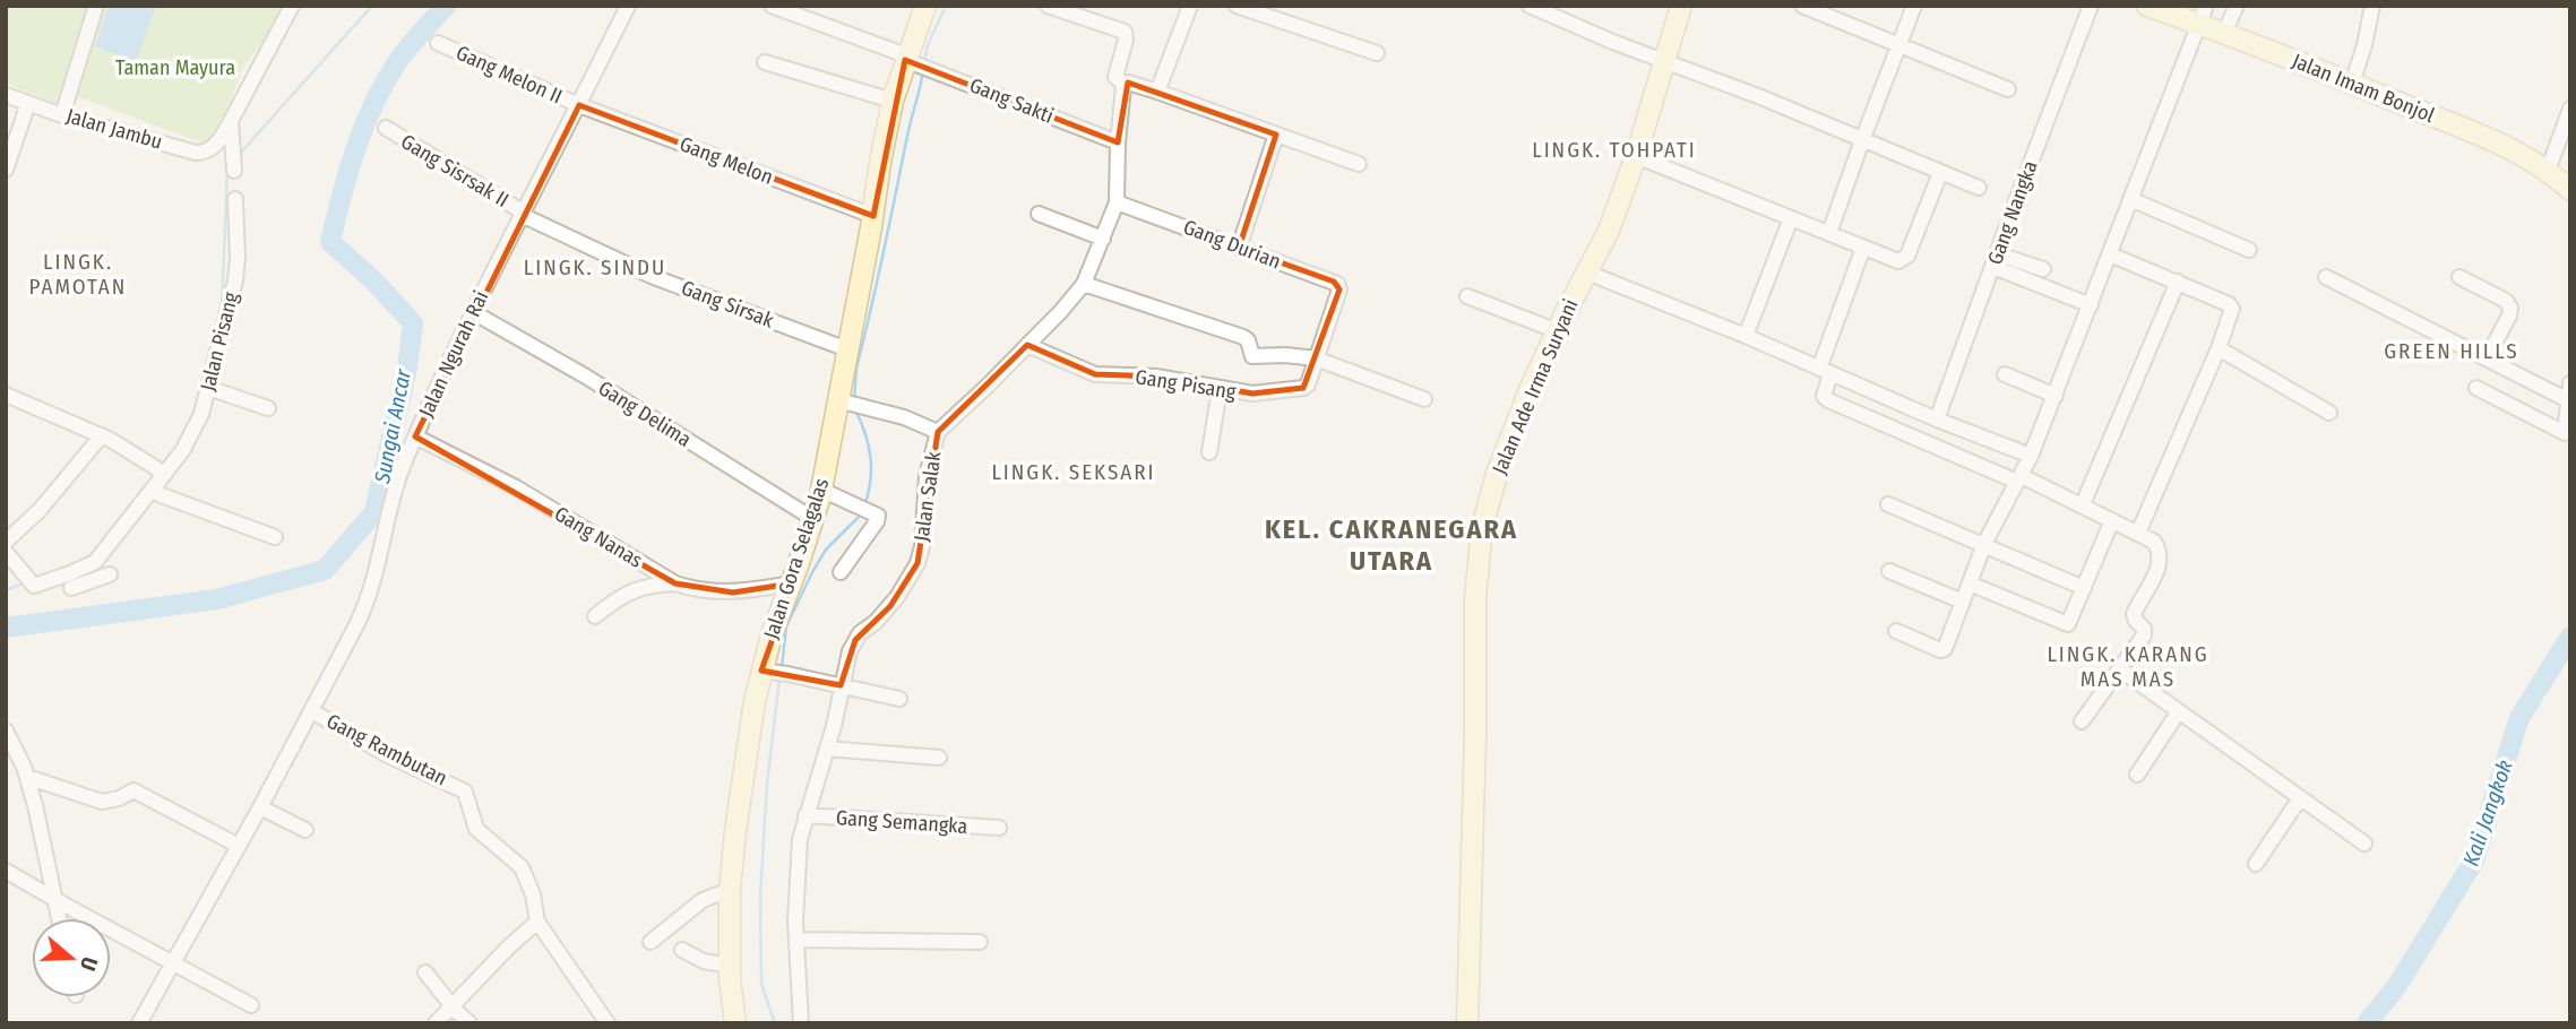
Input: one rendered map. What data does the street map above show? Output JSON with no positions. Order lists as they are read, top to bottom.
{
  "streets": {
    "street": [
      "Gang Melon II",
      "Jalan Imam Bonjol",
      "Gang Sakti",
      "Jalan Jambu",
      "Gang Melon",
      "Gang Sisrsak II",
      "Gang Nangka",
      "Gang Durian",
      "Gang Sirsak",
      "Jalan Pisang",
      "Jalan Ngurah Rai",
      "Gang Pisang",
      "Jalan Ade Irma Suryani",
      "Gang Delima",
      "Jalan Salak",
      "Gang Nanas",
      "Jalan Gora Selagalas",
      "Gang Rambutan",
      "Gang Semangka"
    ]
  },
  "crossings": [
    ["Gang Melon II", "Gang Melon"],
    ["Gang Melon II", "Jalan Ngurah Rai"],
    ["Gang Sakti", "Jalan Salak"],
    ["Gang Sakti", "Jalan Gora Selagalas"],
    ["Gang Melon", "Jalan Ngurah Rai"],
    ["Gang Melon", "Jalan Gora Selagalas"],
    ["Gang Sisrsak II", "Gang Sirsak"],
    ["Gang Sisrsak II", "Jalan Ngurah Rai"],
    ["Gang Durian", "Gang Pisang"],
    ["Gang Durian", "Jalan Salak"],
    ["Gang Sirsak", "Jalan Ngurah Rai"],
    ["Gang Sirsak", "Jalan Gora Selagalas"],
    ["Jalan Ngurah Rai", "Gang Delima"],
    ["Jalan Ngurah Rai", "Gang Nanas"],
    ["Jalan Ngurah Rai", "Gang Rambutan"],
    ["Gang Pisang", "Jalan Salak"],
    ["Gang Delima", "Jalan Gora Selagalas"],
    ["Jalan Salak", "Gang Semangka"],
    ["Gang Nanas", "Jalan Gora Selagalas"]
  ],
  "districts": [
    "LINGK. TOHPATI",
    "LINGK. PAMOTAN",
    "LINGK. SINDU",
    "GREEN HILLS",
    "LINGK. SEKSARI",
    "KEL. CAKRANEGARA UTARA",
    "LINGK. KARANG MAS MAS"
  ],
  "water": ["Sungai Ancar", "Kali Jangkok"],
  "parks": ["Taman Mayura"],
  "north": "right"
}
